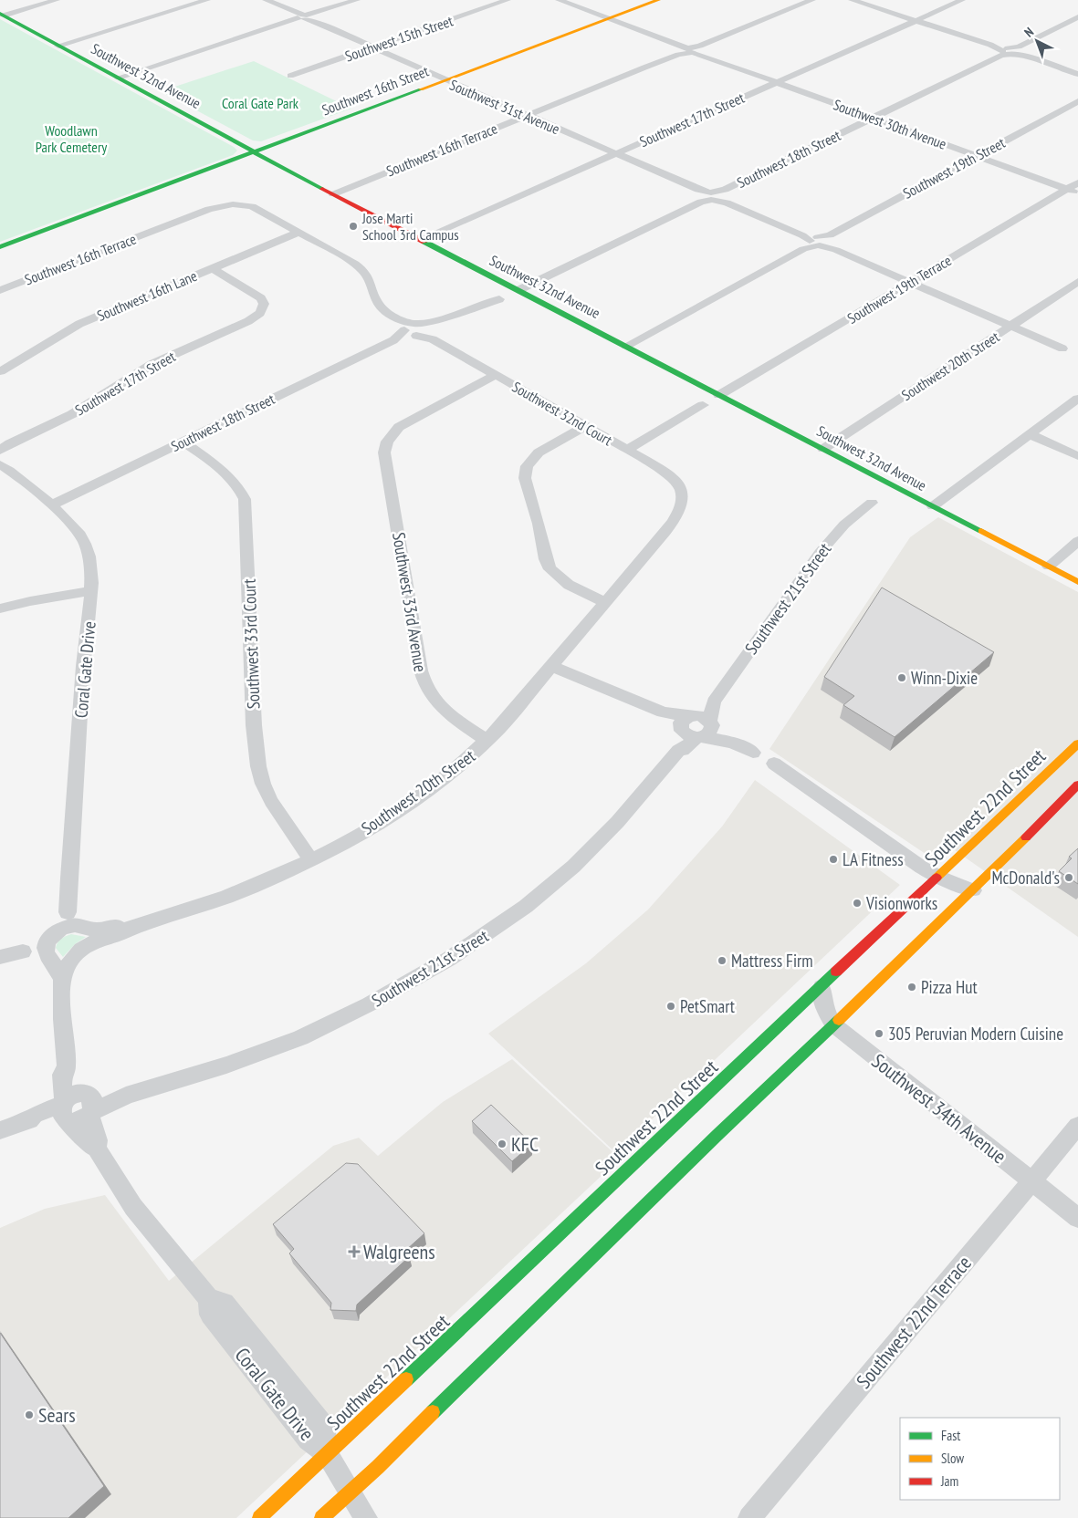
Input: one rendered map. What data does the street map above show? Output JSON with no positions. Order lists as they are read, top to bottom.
{
  "streets": {
    "street": [
      "Southwest 15th Street",
      "Southwest 32nd Avenue",
      "Southwest 16th Street",
      "Southwest 31st Avenue",
      "Southwest 17th Street",
      "Southwest 30th Avenue",
      "Southwest 16th Terrace",
      "Southwest 18th Street",
      "Southwest 19th Street",
      "Southwest 19th Terrace",
      "Southwest 16th Lane",
      "Southwest 20th Street",
      "Southwest 32nd Court",
      "Southwest 21st Street",
      "Southwest 33rd Avenue",
      "Southwest 33rd Court",
      "Coral Gate Drive",
      "Southwest 22nd Street",
      "Southwest 34th Avenue",
      "Southwest 22nd Terrace"
    ]
  },
  "crossings": [
    ["Southwest 15th Street", "Southwest 31st Avenue"],
    ["Southwest 32nd Avenue", "Southwest 16th Street"],
    ["Southwest 32nd Avenue", "Southwest 17th Street"],
    ["Southwest 32nd Avenue", "Southwest 16th Terrace"],
    ["Southwest 32nd Avenue", "Southwest 18th Street"],
    ["Southwest 32nd Avenue", "Southwest 19th Street"],
    ["Southwest 32nd Avenue", "Southwest 19th Terrace"],
    ["Southwest 32nd Avenue", "Southwest 20th Street"],
    ["Southwest 16th Street", "Southwest 31st Avenue"],
    ["Southwest 16th Street", "Southwest 30th Avenue"],
    ["Southwest 31st Avenue", "Southwest 17th Street"],
    ["Southwest 31st Avenue", "Southwest 16th Terrace"],
    ["Southwest 31st Avenue", "Southwest 18th Street"],
    ["Southwest 31st Avenue", "Southwest 19th Street"],
    ["Southwest 31st Avenue", "Southwest 19th Terrace"],
    ["Southwest 31st Avenue", "Southwest 20th Street"],
    ["Southwest 17th Street", "Southwest 30th Avenue"],
    ["Southwest 17th Street", "Southwest 16th Lane"],
    ["Southwest 17th Street", "Coral Gate Drive"],
    ["Southwest 30th Avenue", "Southwest 16th Terrace"],
    ["Southwest 30th Avenue", "Southwest 18th Street"],
    ["Southwest 30th Avenue", "Southwest 19th Street"],
    ["Southwest 30th Avenue", "Southwest 19th Terrace"],
    ["Southwest 16th Terrace", "Southwest 32nd Court"],
    ["Southwest 18th Street", "Southwest 32nd Court"],
    ["Southwest 18th Street", "Southwest 33rd Court"],
    ["Southwest 18th Street", "Coral Gate Drive"],
    ["Southwest 16th Lane", "Southwest 32nd Court"],
    ["Southwest 20th Street", "Southwest 32nd Court"],
    ["Southwest 20th Street", "Southwest 33rd Avenue"],
    ["Southwest 20th Street", "Southwest 33rd Court"],
    ["Southwest 20th Street", "Coral Gate Drive"],
    ["Southwest 32nd Court", "Southwest 33rd Avenue"],
    ["Southwest 21st Street", "Coral Gate Drive"],
    ["Coral Gate Drive", "Southwest 22nd Street"],
    ["Southwest 22nd Street", "Southwest 34th Avenue"],
    ["Southwest 34th Avenue", "Southwest 22nd Terrace"]
  ],
  "parks": ["Coral Gate Park", "Woodlawn Park Cemetery"],
  "places": {
    "other": [
      "Jose Marti School 3rd Campus",
      "Winn-Dixie",
      "LA Fitness",
      "McDonald's",
      "Visionworks",
      "Mattress Firm",
      "Pizza Hut",
      "PetSmart",
      "305 Peruvian Modern Cuisine",
      "KFC",
      "Sears"
    ],
    "health": ["Walgreens"]
  },
  "legend": ["Fast", "Slow", "Jam"],
  "north": "top left"
}
